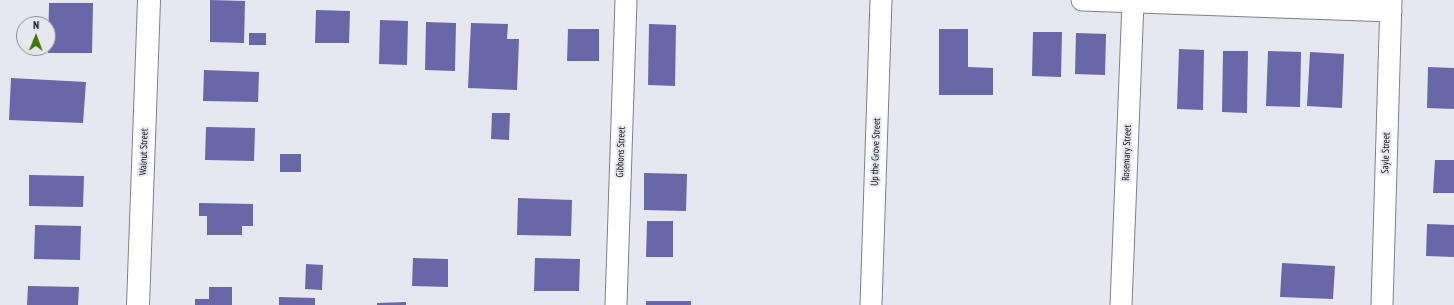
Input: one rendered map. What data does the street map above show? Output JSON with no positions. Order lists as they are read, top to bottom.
{
  "streets": {
    "street": [
      "Walnut Street",
      "Gibbons Street",
      "Up the Grove Street",
      "Rosemary Street",
      "Sayle Street"
    ]
  },
  "north": "top"
}
